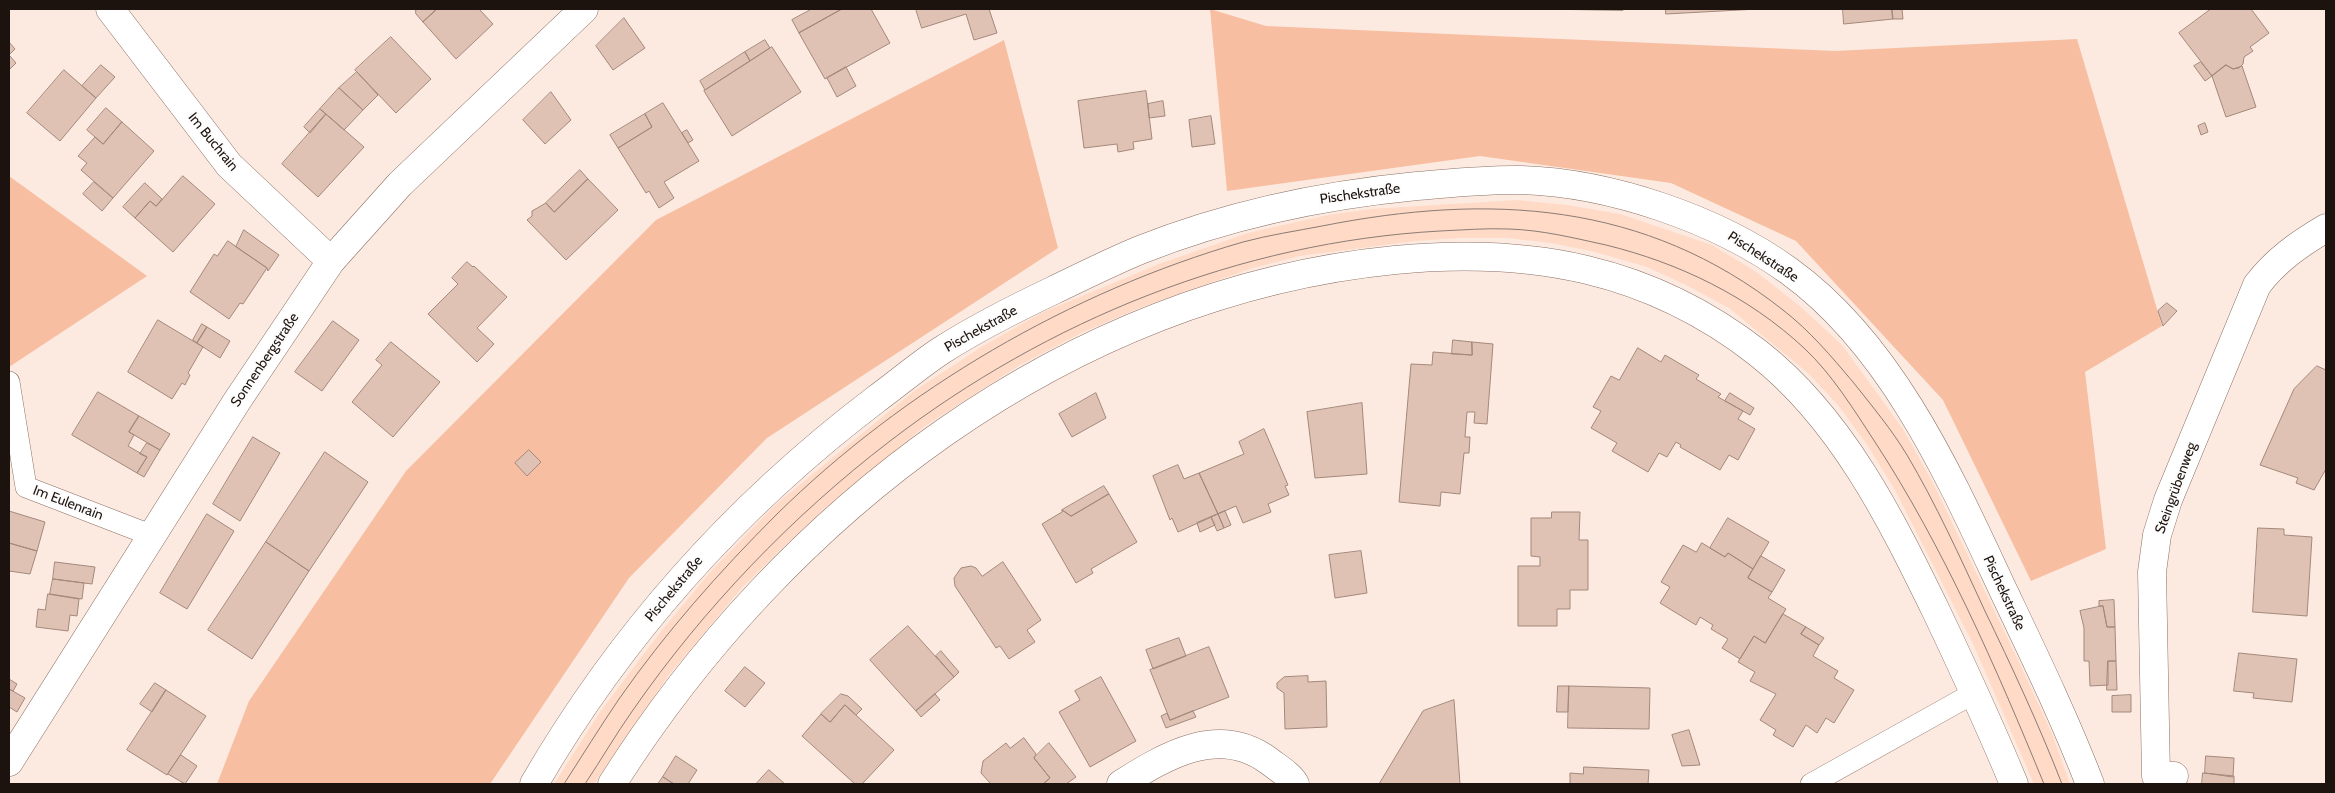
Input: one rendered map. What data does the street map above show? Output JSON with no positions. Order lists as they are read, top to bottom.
{
  "streets": {
    "main road": [
      "Im Buchrain",
      "Pischekstraße",
      "Sonnenbergstraße",
      "Steingrübenweg"
    ],
    "lane": ["Im Eulenrain"]
  },
  "crossings": [
    ["Im Buchrain", "Sonnenbergstraße"],
    ["Sonnenbergstraße", "Im Eulenrain"]
  ]
}
